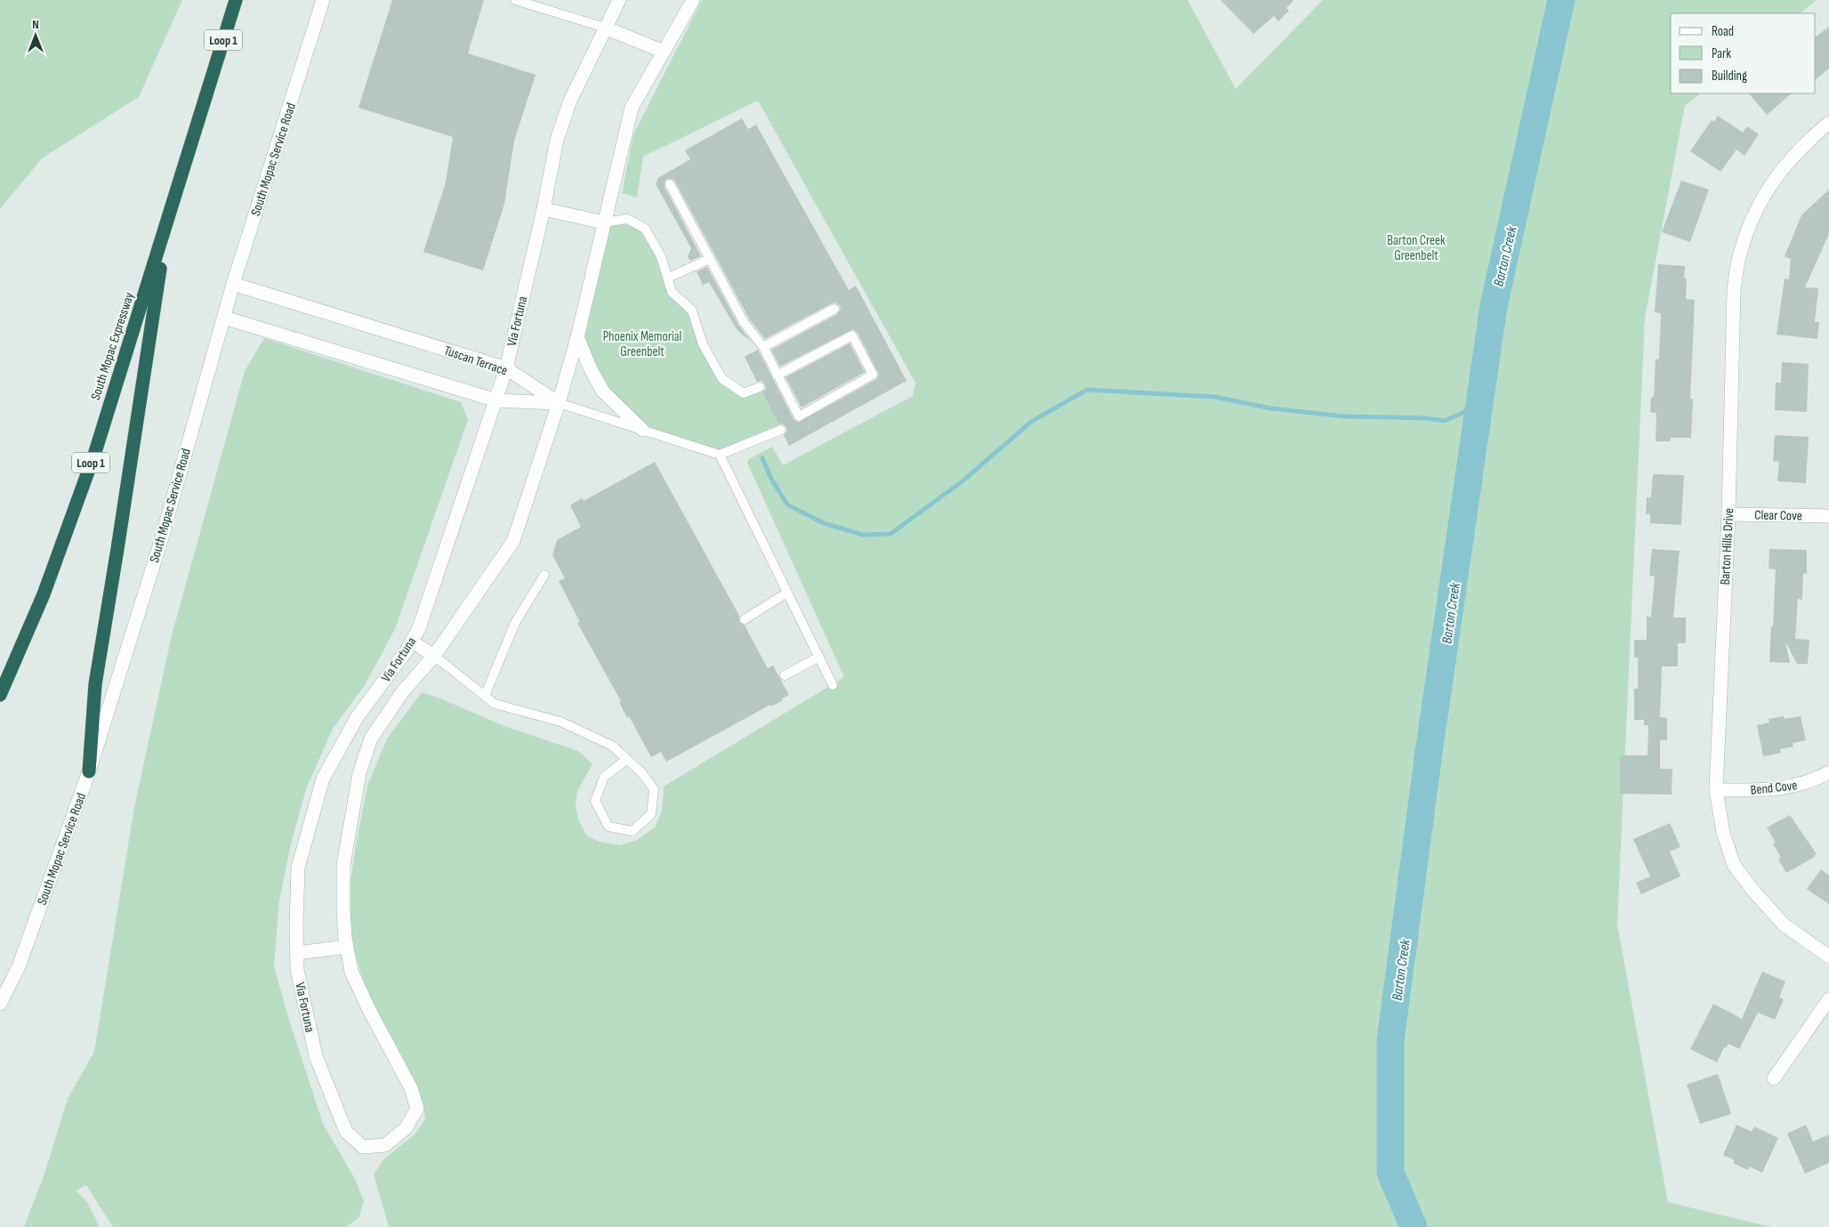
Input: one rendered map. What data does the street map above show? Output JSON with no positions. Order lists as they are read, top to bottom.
{
  "streets": {
    "highway": ["Loop 1", "South Mopac Expressway"],
    "street": [
      "South Mopac Service Road",
      "Via Fortuna",
      "Tuscan Terrace",
      "Clear Cove",
      "Barton Hills Drive",
      "Bend Cove"
    ]
  },
  "crossings": [
    ["South Mopac Service Road", "Tuscan Terrace"],
    ["Via Fortuna", "Tuscan Terrace"],
    ["Clear Cove", "Barton Hills Drive"],
    ["Barton Hills Drive", "Bend Cove"]
  ],
  "water": ["Barton Creek"],
  "parks": ["Barton Creek Greenbelt", "Phoenix Memorial Greenbelt"],
  "legend": ["Road", "Park", "Building"],
  "north": "top"
}
